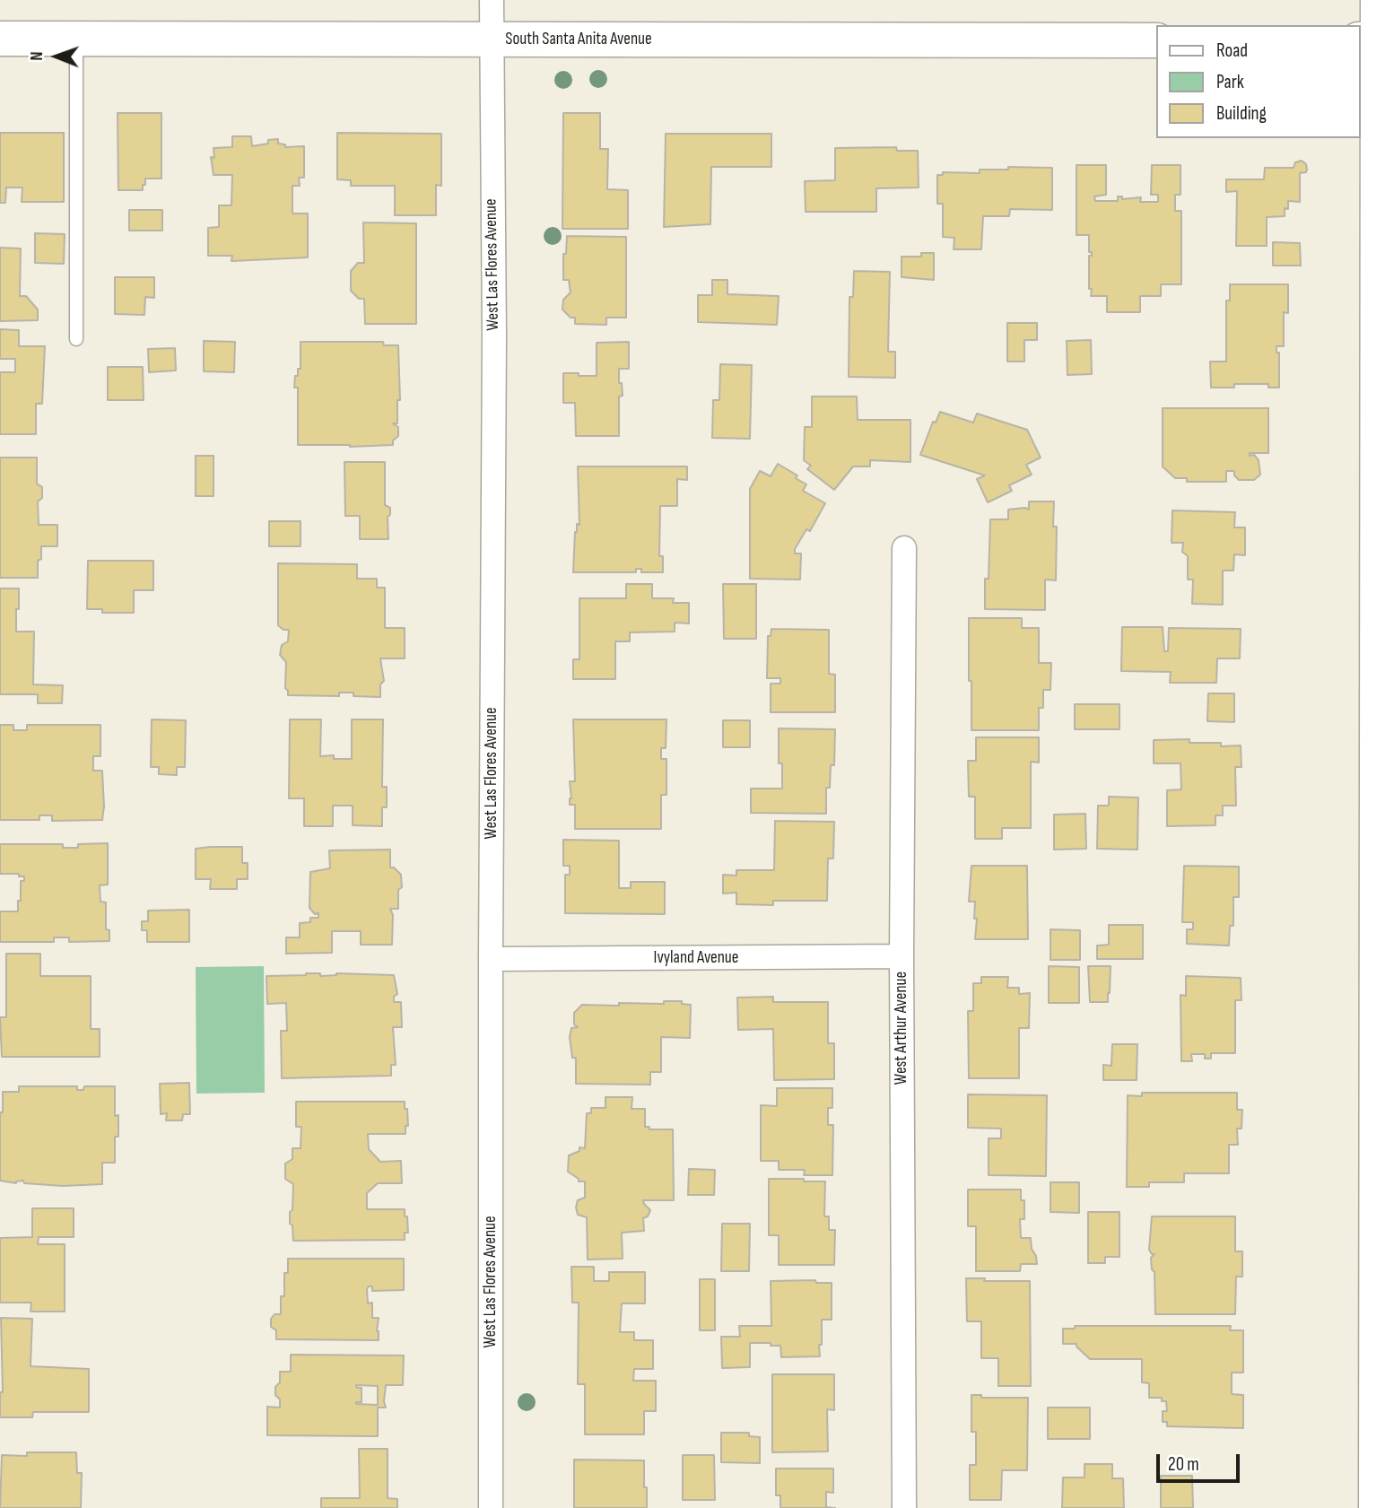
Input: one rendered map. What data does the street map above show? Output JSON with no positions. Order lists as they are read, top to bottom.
{
  "streets": {
    "street": [
      "South Santa Anita Avenue",
      "West Las Flores Avenue",
      "Ivyland Avenue",
      "West Arthur Avenue"
    ]
  },
  "crossings": [
    ["South Santa Anita Avenue", "West Las Flores Avenue"],
    ["West Las Flores Avenue", "Ivyland Avenue"],
    ["Ivyland Avenue", "West Arthur Avenue"]
  ],
  "legend": ["Road", "Park", "Building"],
  "scale_bar": "20 m",
  "north": "left"
}
